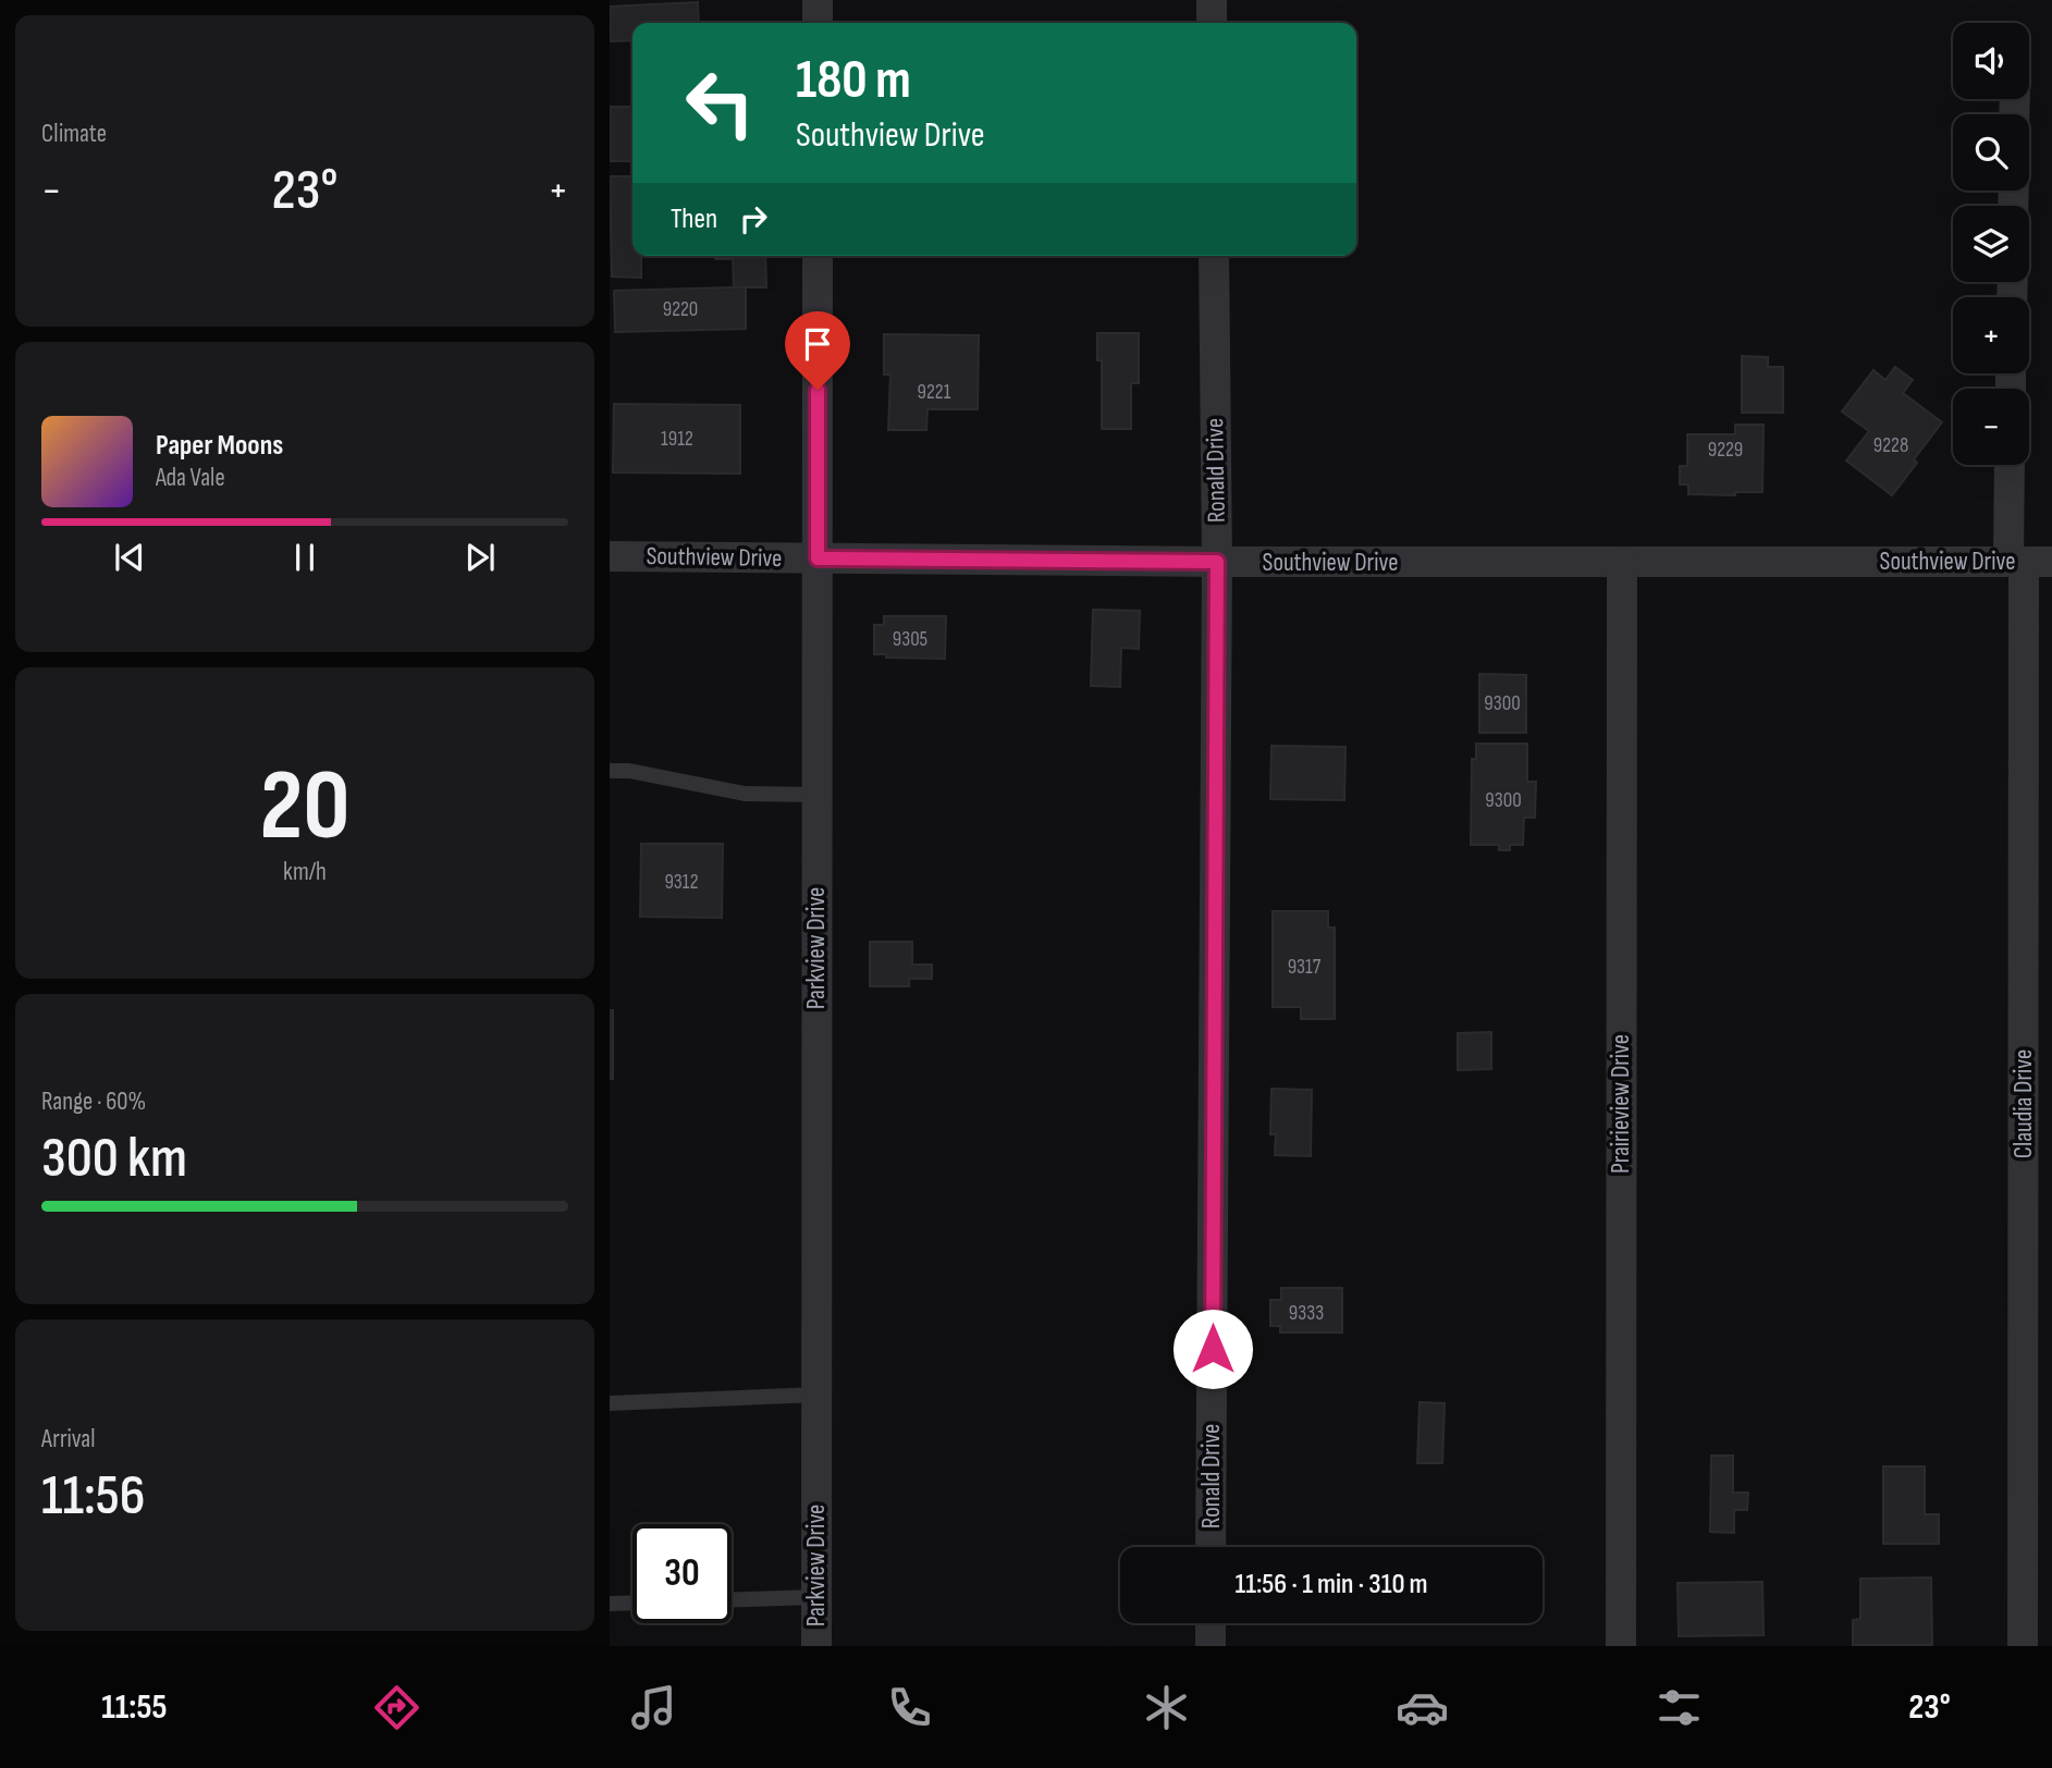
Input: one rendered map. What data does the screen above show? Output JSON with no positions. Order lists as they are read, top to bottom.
{
  "streets": {
    "street": [
      "Ronald Drive",
      "Southview Drive",
      "Parkview Drive",
      "Prairieview Drive",
      "Claudia Drive"
    ]
  },
  "crossings": [
    ["Ronald Drive", "Southview Drive"],
    ["Southview Drive", "Parkview Drive"],
    ["Southview Drive", "Prairieview Drive"],
    ["Southview Drive", "Claudia Drive"]
  ],
  "house_numbers": [
    "9220",
    "9221",
    "1912",
    "9228",
    "9229",
    "9305",
    "9300",
    "9300",
    "9312",
    "9317",
    "9333"
  ],
  "page": {
    "tile": [
      "Climate",
      ["20", "km/h"],
      ["Range · 60%", "300 km"],
      ["Arrival", "11:56"]
    ],
    "map_buttons": ["+", "−"],
    "turn": ["180 m", "Southview Drive"],
    "heat": ["−", "23°", "+"],
    "then": "Then",
    "song": ["Paper Moons", "Ada Vale"],
    "limit": "30",
    "trip": "11:56 · 1 min · 310 m",
    "tabs": ["11:55", "23°"]
  }
}
